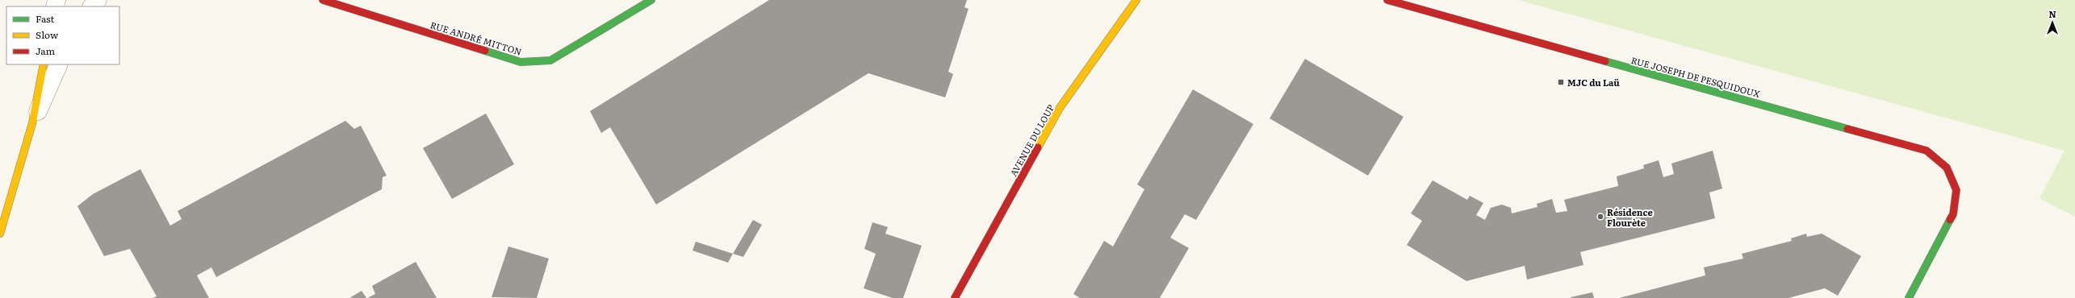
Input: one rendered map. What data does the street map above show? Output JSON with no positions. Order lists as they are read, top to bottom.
{
  "streets": {
    "street": ["RUE ANDRÉ MITTON", "RUE JOSEPH DE PESQUIDOUX", "AVENUE DU LOUP"]
  },
  "places": {
    "transit": ["MJC du Laü"],
    "other": ["Résidence Flourète"]
  },
  "legend": ["Fast", "Slow", "Jam"],
  "north": "top"
}
